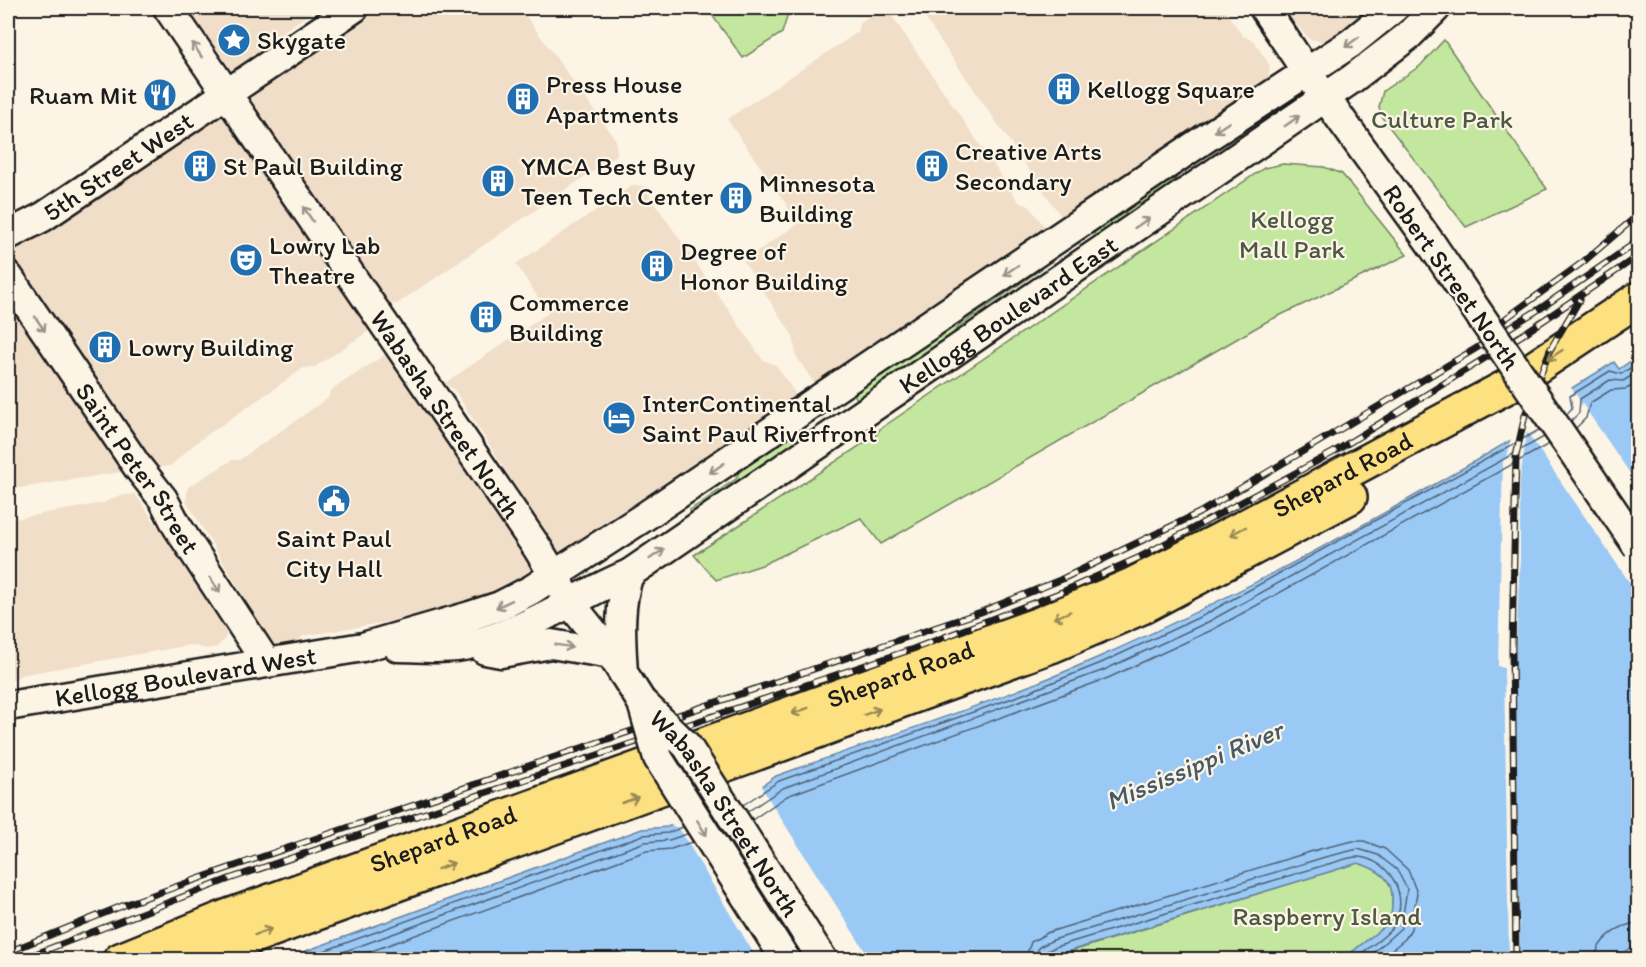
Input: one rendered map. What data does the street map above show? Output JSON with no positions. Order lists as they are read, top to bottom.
{
  "streets": {
    "highway": ["Shepard Road"],
    "main road": [
      "5th Street West",
      "Robert Street North",
      "Kellogg Boulevard East",
      "Wabasha Street North",
      "Saint Peter Street",
      "Kellogg Boulevard West"
    ]
  },
  "crossings": [
    ["5th Street West", "Wabasha Street North"],
    ["Robert Street North", "Kellogg Boulevard East"],
    ["Kellogg Boulevard East", "Wabasha Street North"],
    ["Kellogg Boulevard East", "Kellogg Boulevard West"],
    ["Wabasha Street North", "Kellogg Boulevard West"],
    ["Saint Peter Street", "Kellogg Boulevard West"]
  ],
  "one_way": ["Saint Peter Street"],
  "water": ["Mississippi River"],
  "parks": ["Culture Park", "Kellogg Mall Park", "Raspberry Island"],
  "places": {
    "place": ["Skygate"],
    "building": [
      "Kellogg Square",
      "Press House Apartments",
      "St Paul Building",
      "Creative Arts Secondary",
      "YMCA Best Buy Teen Tech Center",
      "Minnesota Building",
      "Degree of Honor Building",
      "Commerce Building",
      "Lowry Building"
    ],
    "restaurant": ["Ruam Mit"],
    "theatre": ["Lowry Lab Theatre"],
    "hotel": ["InterContinental Saint Paul Riverfront"],
    "public building": ["Saint Paul City Hall"]
  }
}
